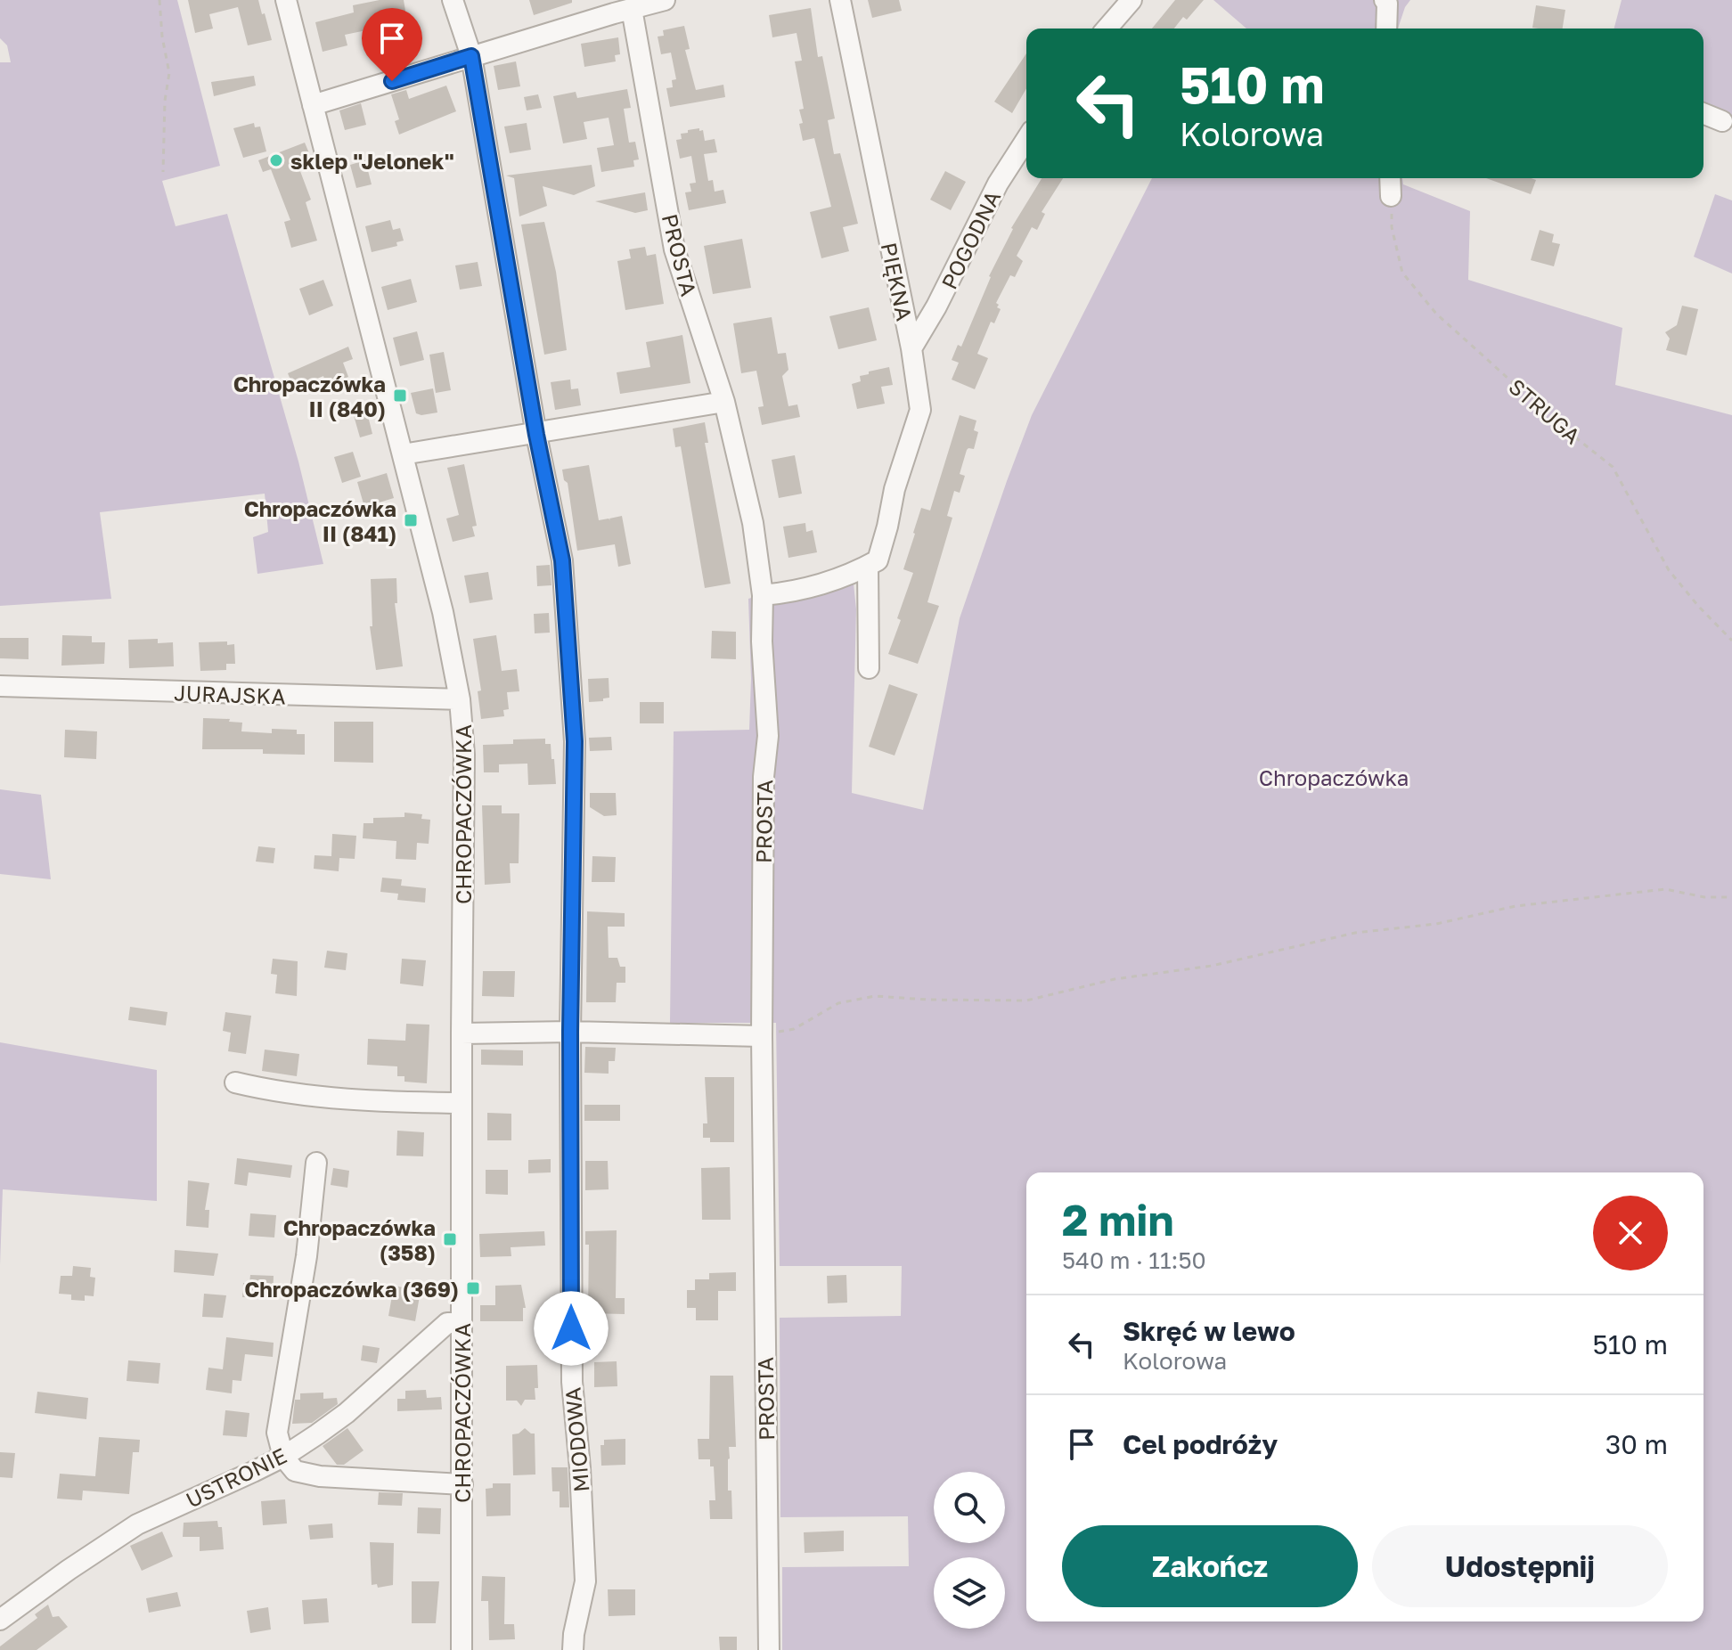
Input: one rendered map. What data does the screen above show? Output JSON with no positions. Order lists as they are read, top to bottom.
{
  "streets": {
    "street": [
      "POGODNA",
      "PROSTA",
      "PIĘKNA",
      "JURAJSKA",
      "CHROPACZÓWKA",
      "MIODOWA",
      "USTRONIE"
    ],
    "path": ["STRUGA"]
  },
  "crossings": [
    ["POGODNA", "PIĘKNA"],
    ["JURAJSKA", "CHROPACZÓWKA"],
    ["CHROPACZÓWKA", "USTRONIE"]
  ],
  "parks": ["Chropaczówka"],
  "places": {
    "other": ["sklep \"Jelonek\""],
    "transit": [
      "Chropaczówka II (840)",
      "Chropaczówka II (841)",
      "Chropaczówka (358)",
      "Chropaczówka (369)"
    ]
  },
  "page": {
    "turn": ["510 m", "Kolorowa"],
    "heading": ["2 min", "540 m · 11:50"],
    "list": [
      {
        "name": "Skręć w lewo",
        "note": "Kolorowa",
        "value": "510 m"
      },
      {
        "name": "Cel podróży",
        "value": "30 m"
      }
    ],
    "buttons": ["Zakończ", "Udostępnij"]
  }
}
